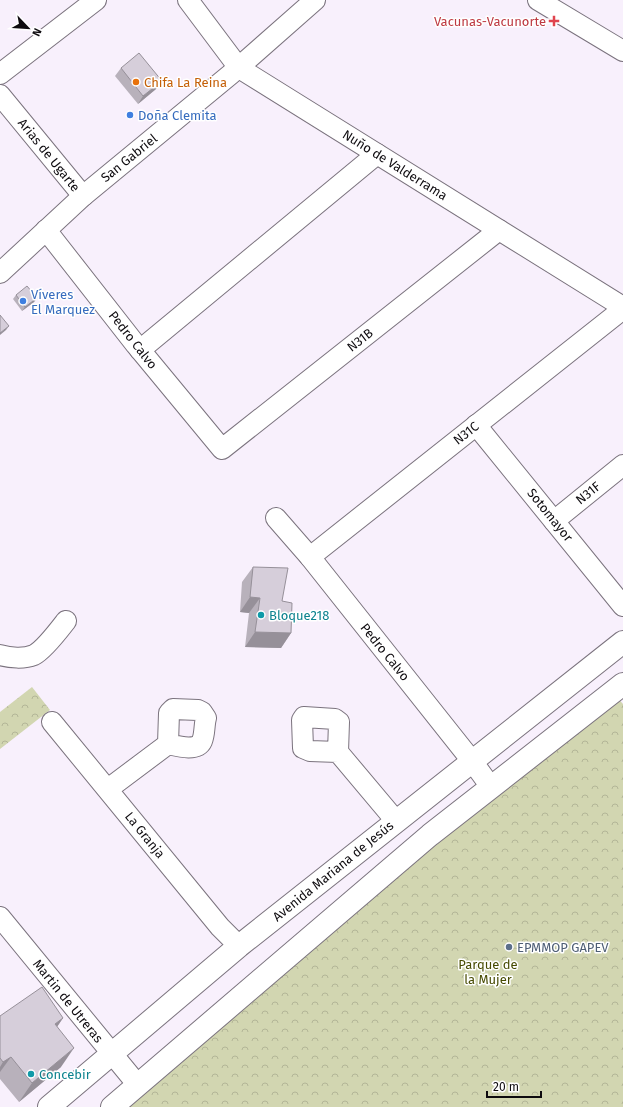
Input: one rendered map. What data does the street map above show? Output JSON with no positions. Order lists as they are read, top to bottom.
{
  "streets": {
    "main road": ["Avenida Mariana de Jesús"],
    "street": [
      "Arias de Ugarte",
      "San Gabriel",
      "Nuño de Valderrama",
      "Pedro Calvo",
      "N31B",
      "N31C",
      "N31F",
      "Sotomayor",
      "La Granja",
      "Martin de Utreras"
    ]
  },
  "crossings": [
    ["Arias de Ugarte", "San Gabriel"],
    ["San Gabriel", "Nuño de Valderrama"],
    ["San Gabriel", "Pedro Calvo"],
    ["Nuño de Valderrama", "N31B"],
    ["Nuño de Valderrama", "N31C"],
    ["Pedro Calvo", "N31B"],
    ["Pedro Calvo", "N31C"],
    ["Pedro Calvo", "Avenida Mariana de Jesús"],
    ["N31C", "Sotomayor"],
    ["N31F", "Sotomayor"],
    ["La Granja", "Avenida Mariana de Jesús"],
    ["Avenida Mariana de Jesús", "Martin de Utreras"]
  ],
  "parks": ["Parque de la Mujer"],
  "places": {
    "health": ["Vacunas-Vacunorte"],
    "other": [
      "Chifa La Reina",
      "Doña Clemita",
      "Víveres El Marquez",
      "Bloque218",
      "EPMMOP GAPEV",
      "Concebir"
    ]
  },
  "scale_bar": "20 m",
  "north": "bottom right"
}
